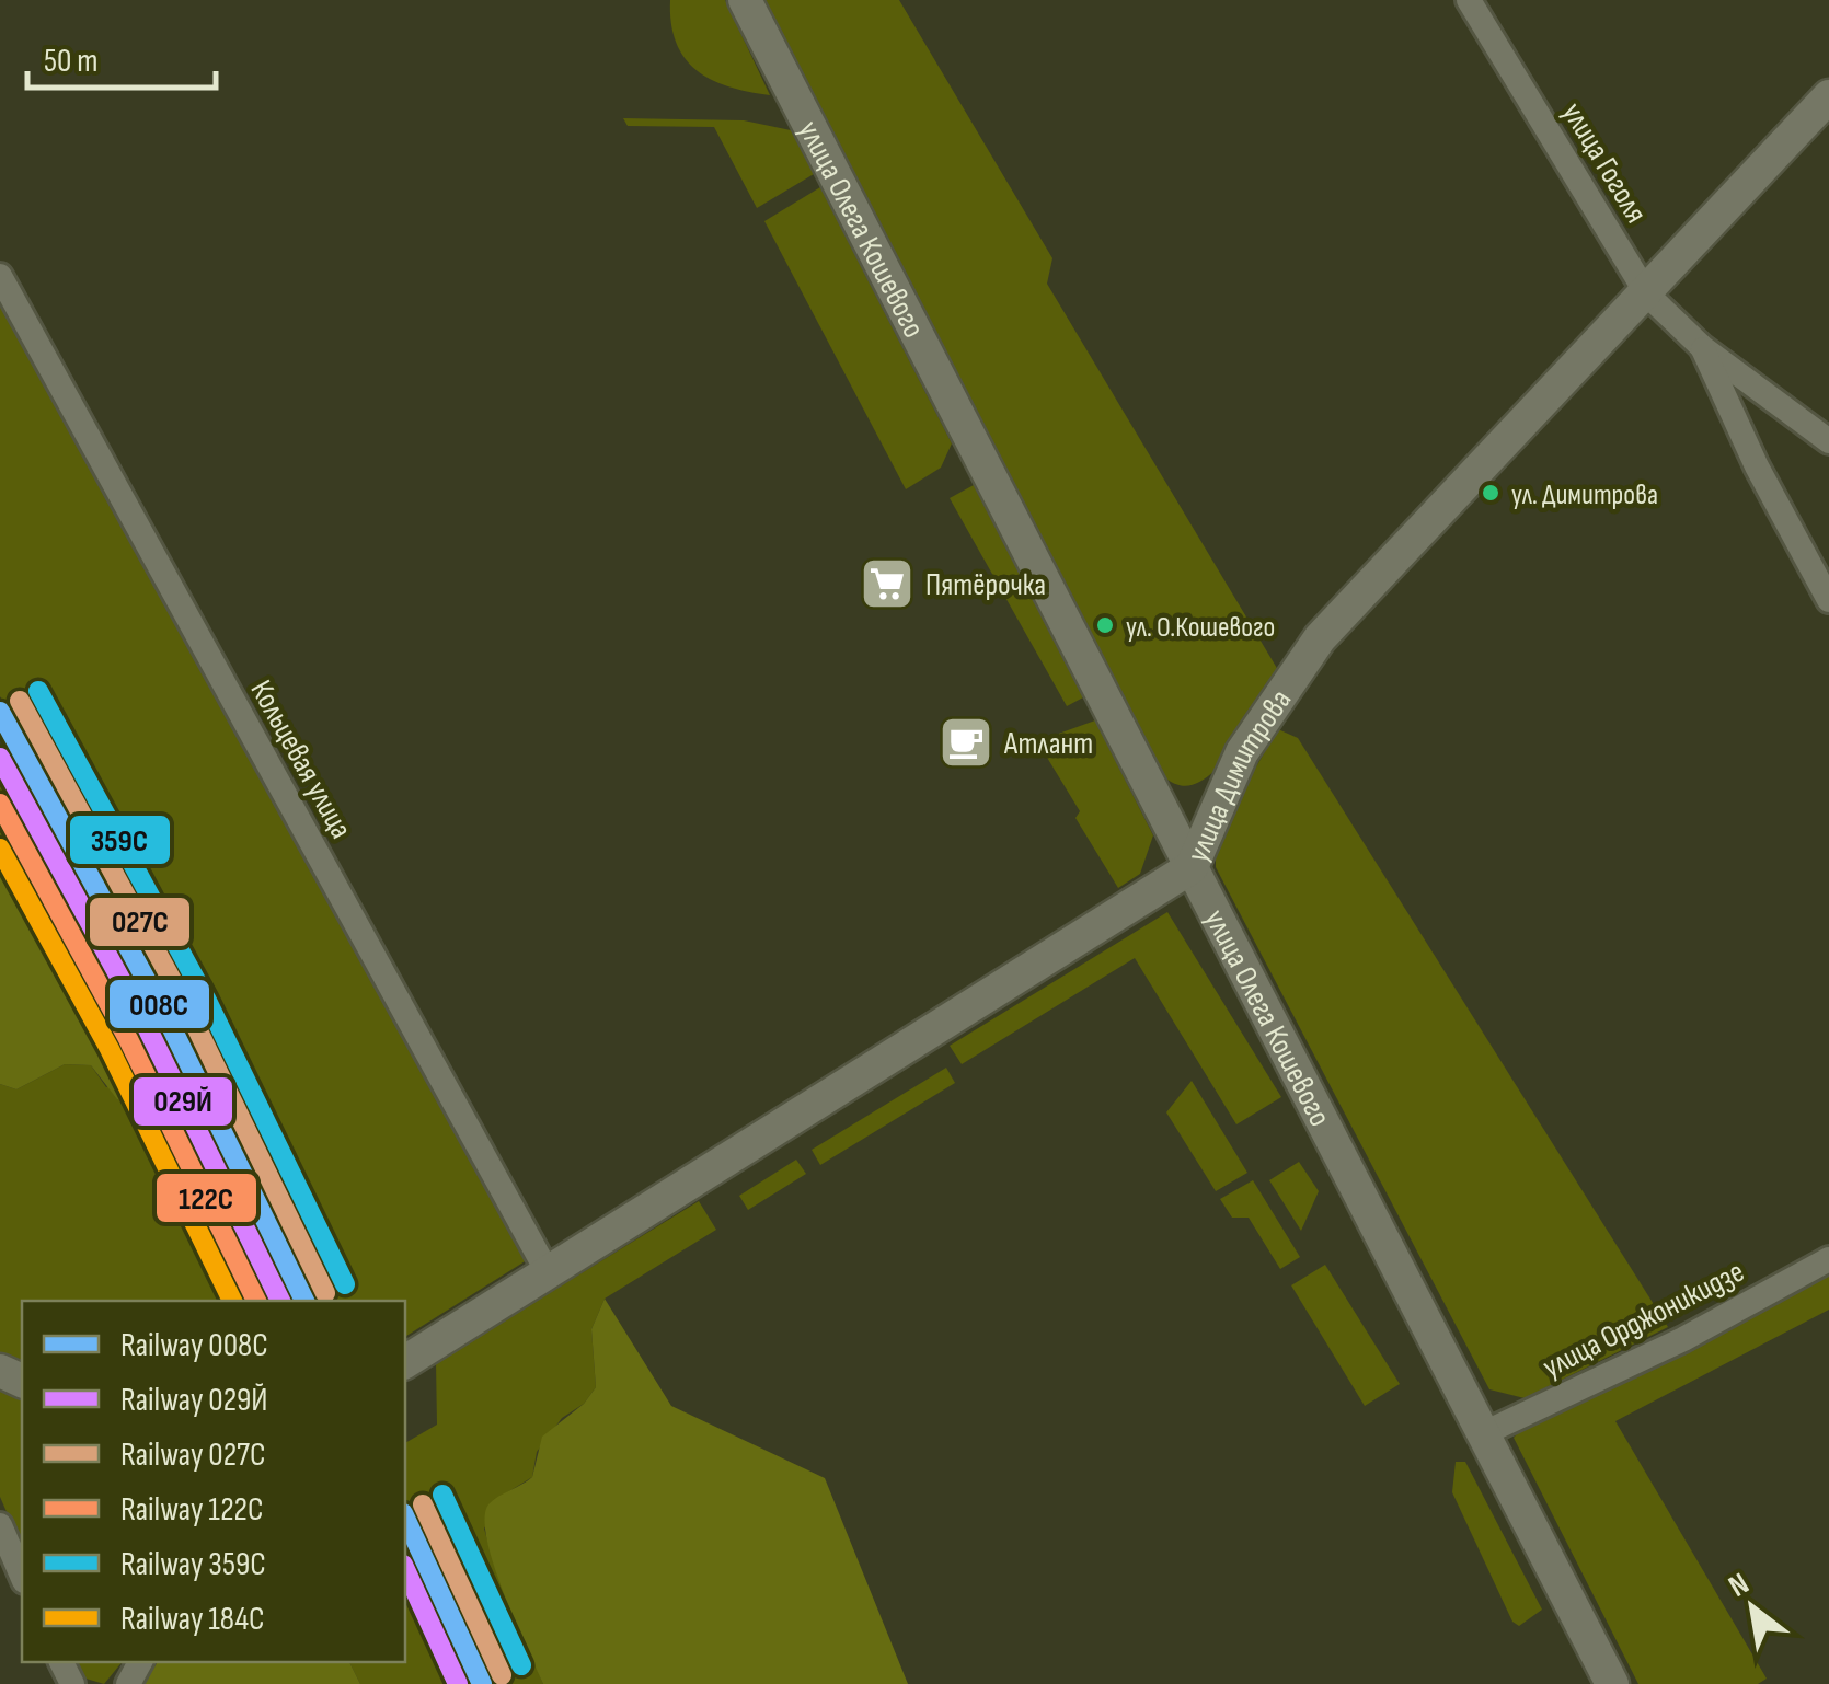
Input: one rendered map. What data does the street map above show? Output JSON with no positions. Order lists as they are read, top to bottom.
{
  "streets": {
    "street": [
      "улица Гоголя",
      "улица Олега Кошевого",
      "Кольцевая улица",
      "улица Димитрова",
      "улица Орджоникидзе"
    ]
  },
  "crossings": [
    ["улица Гоголя", "улица Димитрова"],
    ["улица Олега Кошевого", "улица Димитрова"],
    ["улица Олега Кошевого", "улица Орджоникидзе"],
    ["Кольцевая улица", "улица Димитрова"]
  ],
  "places": {
    "other": ["ул. Димитрова", "ул. О.Кошевого"],
    "supermarket": ["Пятёрочка"],
    "cafe": ["Атлант"]
  },
  "lines": [
    "rail line 359С",
    "rail line 027С",
    "rail line 008С",
    "rail line 029Й",
    "rail line 122С",
    "rail line 184С"
  ],
  "legend": [
    "Railway 008С",
    "Railway 029Й",
    "Railway 027С",
    "Railway 122С",
    "Railway 359С",
    "Railway 184С"
  ],
  "scale_bar": "50 m",
  "north": "top left"
}
